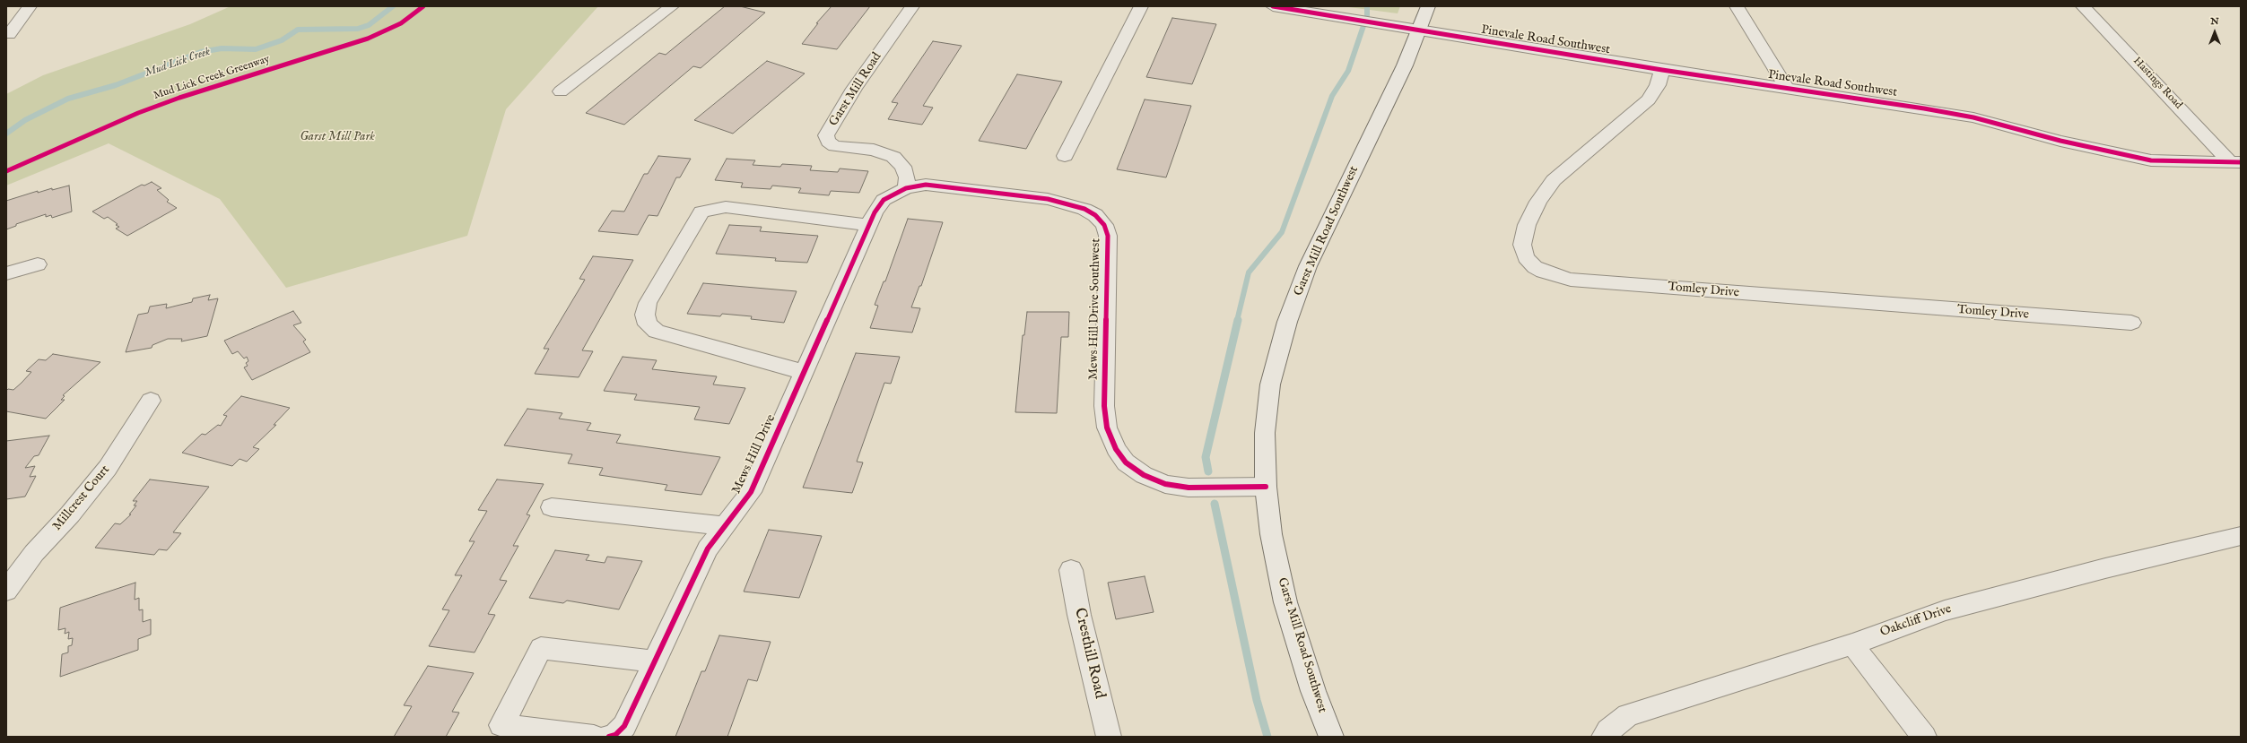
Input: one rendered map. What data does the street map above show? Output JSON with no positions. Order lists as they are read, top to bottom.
{
  "streets": {
    "street": [
      "Pinevale Road Southwest",
      "Hastings Road",
      "Garst Mill Road",
      "Garst Mill Road Southwest",
      "Tomley Drive",
      "Mews Hill Drive Southwest",
      "Mews Hill Drive",
      "Millcrest Court",
      "Oakcliff Drive",
      "Cresthill Road"
    ],
    "cycle path": ["Mud Lick Creek Greenway"]
  },
  "crossings": [
    ["Pinevale Road Southwest", "Hastings Road"],
    ["Pinevale Road Southwest", "Garst Mill Road Southwest"],
    ["Pinevale Road Southwest", "Tomley Drive"],
    ["Garst Mill Road", "Mews Hill Drive Southwest"],
    ["Garst Mill Road Southwest", "Mews Hill Drive Southwest"],
    ["Mews Hill Drive Southwest", "Mews Hill Drive"]
  ],
  "water": ["Mud Lick Creek"],
  "parks": ["Garst Mill Park"],
  "north": "top"
}
